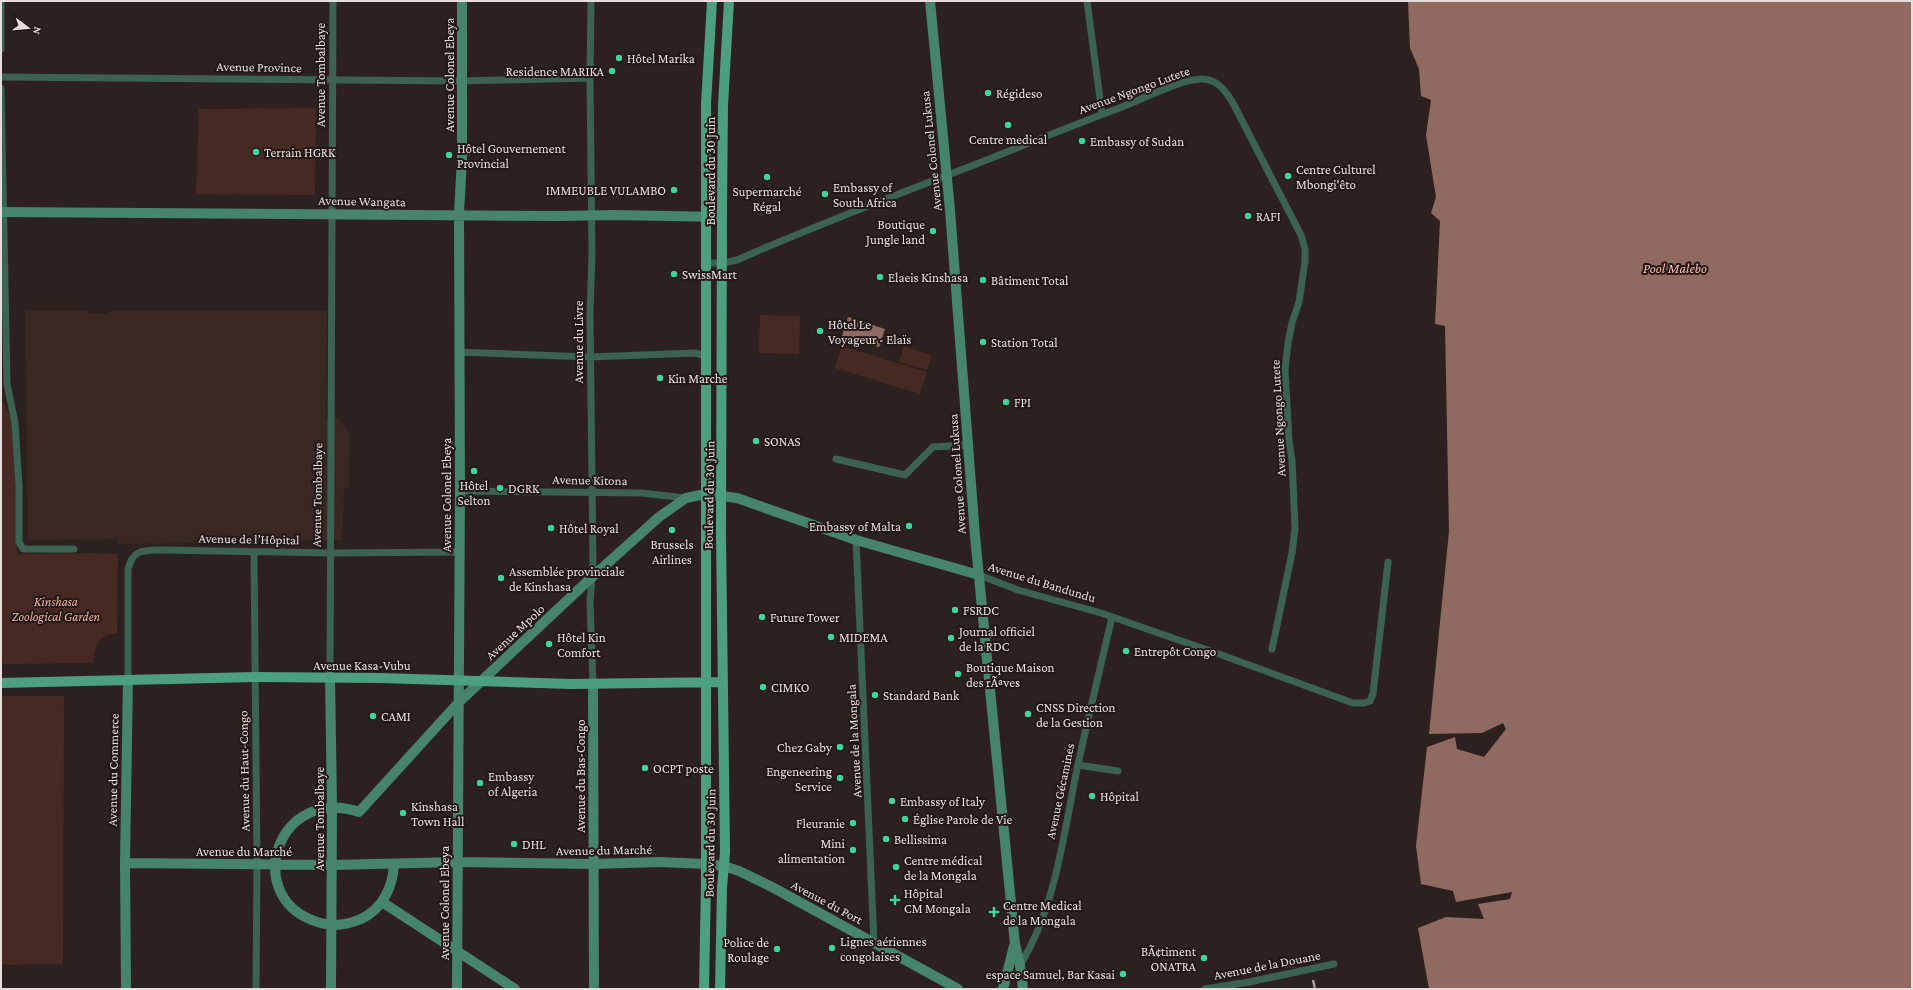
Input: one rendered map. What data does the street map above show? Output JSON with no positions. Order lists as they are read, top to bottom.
{
  "streets": {
    "main road": ["Boulevard du 30 Juin", "Avenue Kasa-Vubu"],
    "street": [
      "Avenue Province",
      "Avenue Tombalbaye",
      "Avenue Colonel Ebeya",
      "Avenue Ngongo Lutete",
      "Avenue Colonel Lukusa",
      "Avenue Wangata",
      "Avenue du Livre",
      "Avenue Kitona",
      "Avenue de l’Hôpital",
      "Avenue du Bandundu",
      "Avenue Mpolo",
      "Avenue de la Mongala",
      "Avenue du Commerce",
      "Avenue du Haut-Congo",
      "Avenue du Bas-Congo",
      "Avenue Gécamines",
      "Avenue du Marché",
      "Avenue du Port",
      "Avenue de la Douane"
    ]
  },
  "crossings": [
    ["Avenue Province", "Avenue Tombalbaye"],
    ["Avenue Province", "Avenue Colonel Ebeya"],
    ["Avenue Province", "Avenue du Livre"],
    ["Avenue Tombalbaye", "Avenue Wangata"],
    ["Avenue Tombalbaye", "Avenue de l’Hôpital"],
    ["Avenue Tombalbaye", "Avenue Mpolo"],
    ["Avenue Tombalbaye", "Avenue Kasa-Vubu"],
    ["Avenue Tombalbaye", "Avenue du Marché"],
    ["Avenue Colonel Ebeya", "Avenue Wangata"],
    ["Avenue Colonel Ebeya", "Avenue Kitona"],
    ["Avenue Colonel Ebeya", "Avenue de l’Hôpital"],
    ["Avenue Colonel Ebeya", "Avenue Mpolo"],
    ["Avenue Colonel Ebeya", "Avenue Kasa-Vubu"],
    ["Avenue Colonel Ebeya", "Avenue du Marché"],
    ["Avenue Ngongo Lutete", "Avenue Colonel Lukusa"],
    ["Avenue Ngongo Lutete", "Boulevard du 30 Juin"],
    ["Avenue Colonel Lukusa", "Avenue du Bandundu"],
    ["Avenue Colonel Lukusa", "Avenue Gécamines"],
    ["Boulevard du 30 Juin", "Avenue Wangata"],
    ["Boulevard du 30 Juin", "Avenue du Bandundu"],
    ["Boulevard du 30 Juin", "Avenue Mpolo"],
    ["Boulevard du 30 Juin", "Avenue Kasa-Vubu"],
    ["Boulevard du 30 Juin", "Avenue du Marché"],
    ["Boulevard du 30 Juin", "Avenue du Port"],
    ["Avenue Wangata", "Avenue du Livre"],
    ["Avenue du Livre", "Avenue Kitona"],
    ["Avenue du Livre", "Avenue Mpolo"],
    ["Avenue du Livre", "Avenue Kasa-Vubu"],
    ["Avenue du Livre", "Avenue du Bas-Congo"],
    ["Avenue Kitona", "Avenue Mpolo"],
    ["Avenue de l’Hôpital", "Avenue du Commerce"],
    ["Avenue de l’Hôpital", "Avenue du Haut-Congo"],
    ["Avenue du Bandundu", "Avenue Mpolo"],
    ["Avenue du Bandundu", "Avenue de la Mongala"],
    ["Avenue du Bandundu", "Avenue Gécamines"],
    ["Avenue Mpolo", "Avenue Kasa-Vubu"],
    ["Avenue Kasa-Vubu", "Avenue du Commerce"],
    ["Avenue Kasa-Vubu", "Avenue du Haut-Congo"],
    ["Avenue Kasa-Vubu", "Avenue du Bas-Congo"],
    ["Avenue de la Mongala", "Avenue du Port"],
    ["Avenue du Commerce", "Avenue du Marché"],
    ["Avenue du Haut-Congo", "Avenue du Marché"],
    ["Avenue du Bas-Congo", "Avenue du Marché"],
    ["Avenue du Marché", "Avenue du Port"]
  ],
  "water": ["Pool Malebo"],
  "parks": ["Kinshasa Zoological Garden"],
  "places": {
    "other": [
      "Hôtel Marika",
      "Residence MARIKA",
      "Régideso",
      "Centre medical",
      "Embassy of Sudan",
      "Terrain HGRK",
      "Hôtel Gouvernement Provincial",
      "Centre Culturel Mbongi'êto",
      "Supermarché Régal",
      "IMMEUBLE VULAMBO",
      "Embassy of South Africa",
      "RAFI",
      "Boutique Jungle land",
      "SwissMart",
      "Elaeis Kinshasa",
      "Bâtiment Total",
      "Hôtel Le Voyageur - Elaïs",
      "Station Total",
      "Kin Marche",
      "FPI",
      "SONAS",
      "Hôtel Selton",
      "DGRK",
      "Embassy of Malta",
      "Hôtel Royal",
      "Brussels Airlines",
      "Assemblée provinciale de Kinshasa",
      "FSRDC",
      "Future Tower",
      "MIDEMA",
      "Journal officiel de la RDC",
      "Hôtel Kin Comfort",
      "Entrepôt Congo",
      "Boutique Maison des rÃªves",
      "CIMKO",
      "Standard Bank",
      "CNSS Direction de la Gestion",
      "CAMI",
      "Chez Gaby",
      "OCPT poste",
      "Engeneering Service",
      "Embassy of Algeria",
      "Hôpital",
      "Embassy of Italy",
      "Kinshasa Town Hall",
      "Église Parole de Vie",
      "Fleuranie",
      "Bellissima",
      "DHL",
      "Mini alimentation",
      "Centre médical de la Mongala",
      "Lignes aériennes congolaises",
      "Police de Roulage",
      "BÃ¢timent ONATRA",
      "espace Samuel, Bar Kasai"
    ],
    "health": ["Hôpital CM Mongala", "Centre Medical de la Mongala"]
  },
  "north": "right"
}
